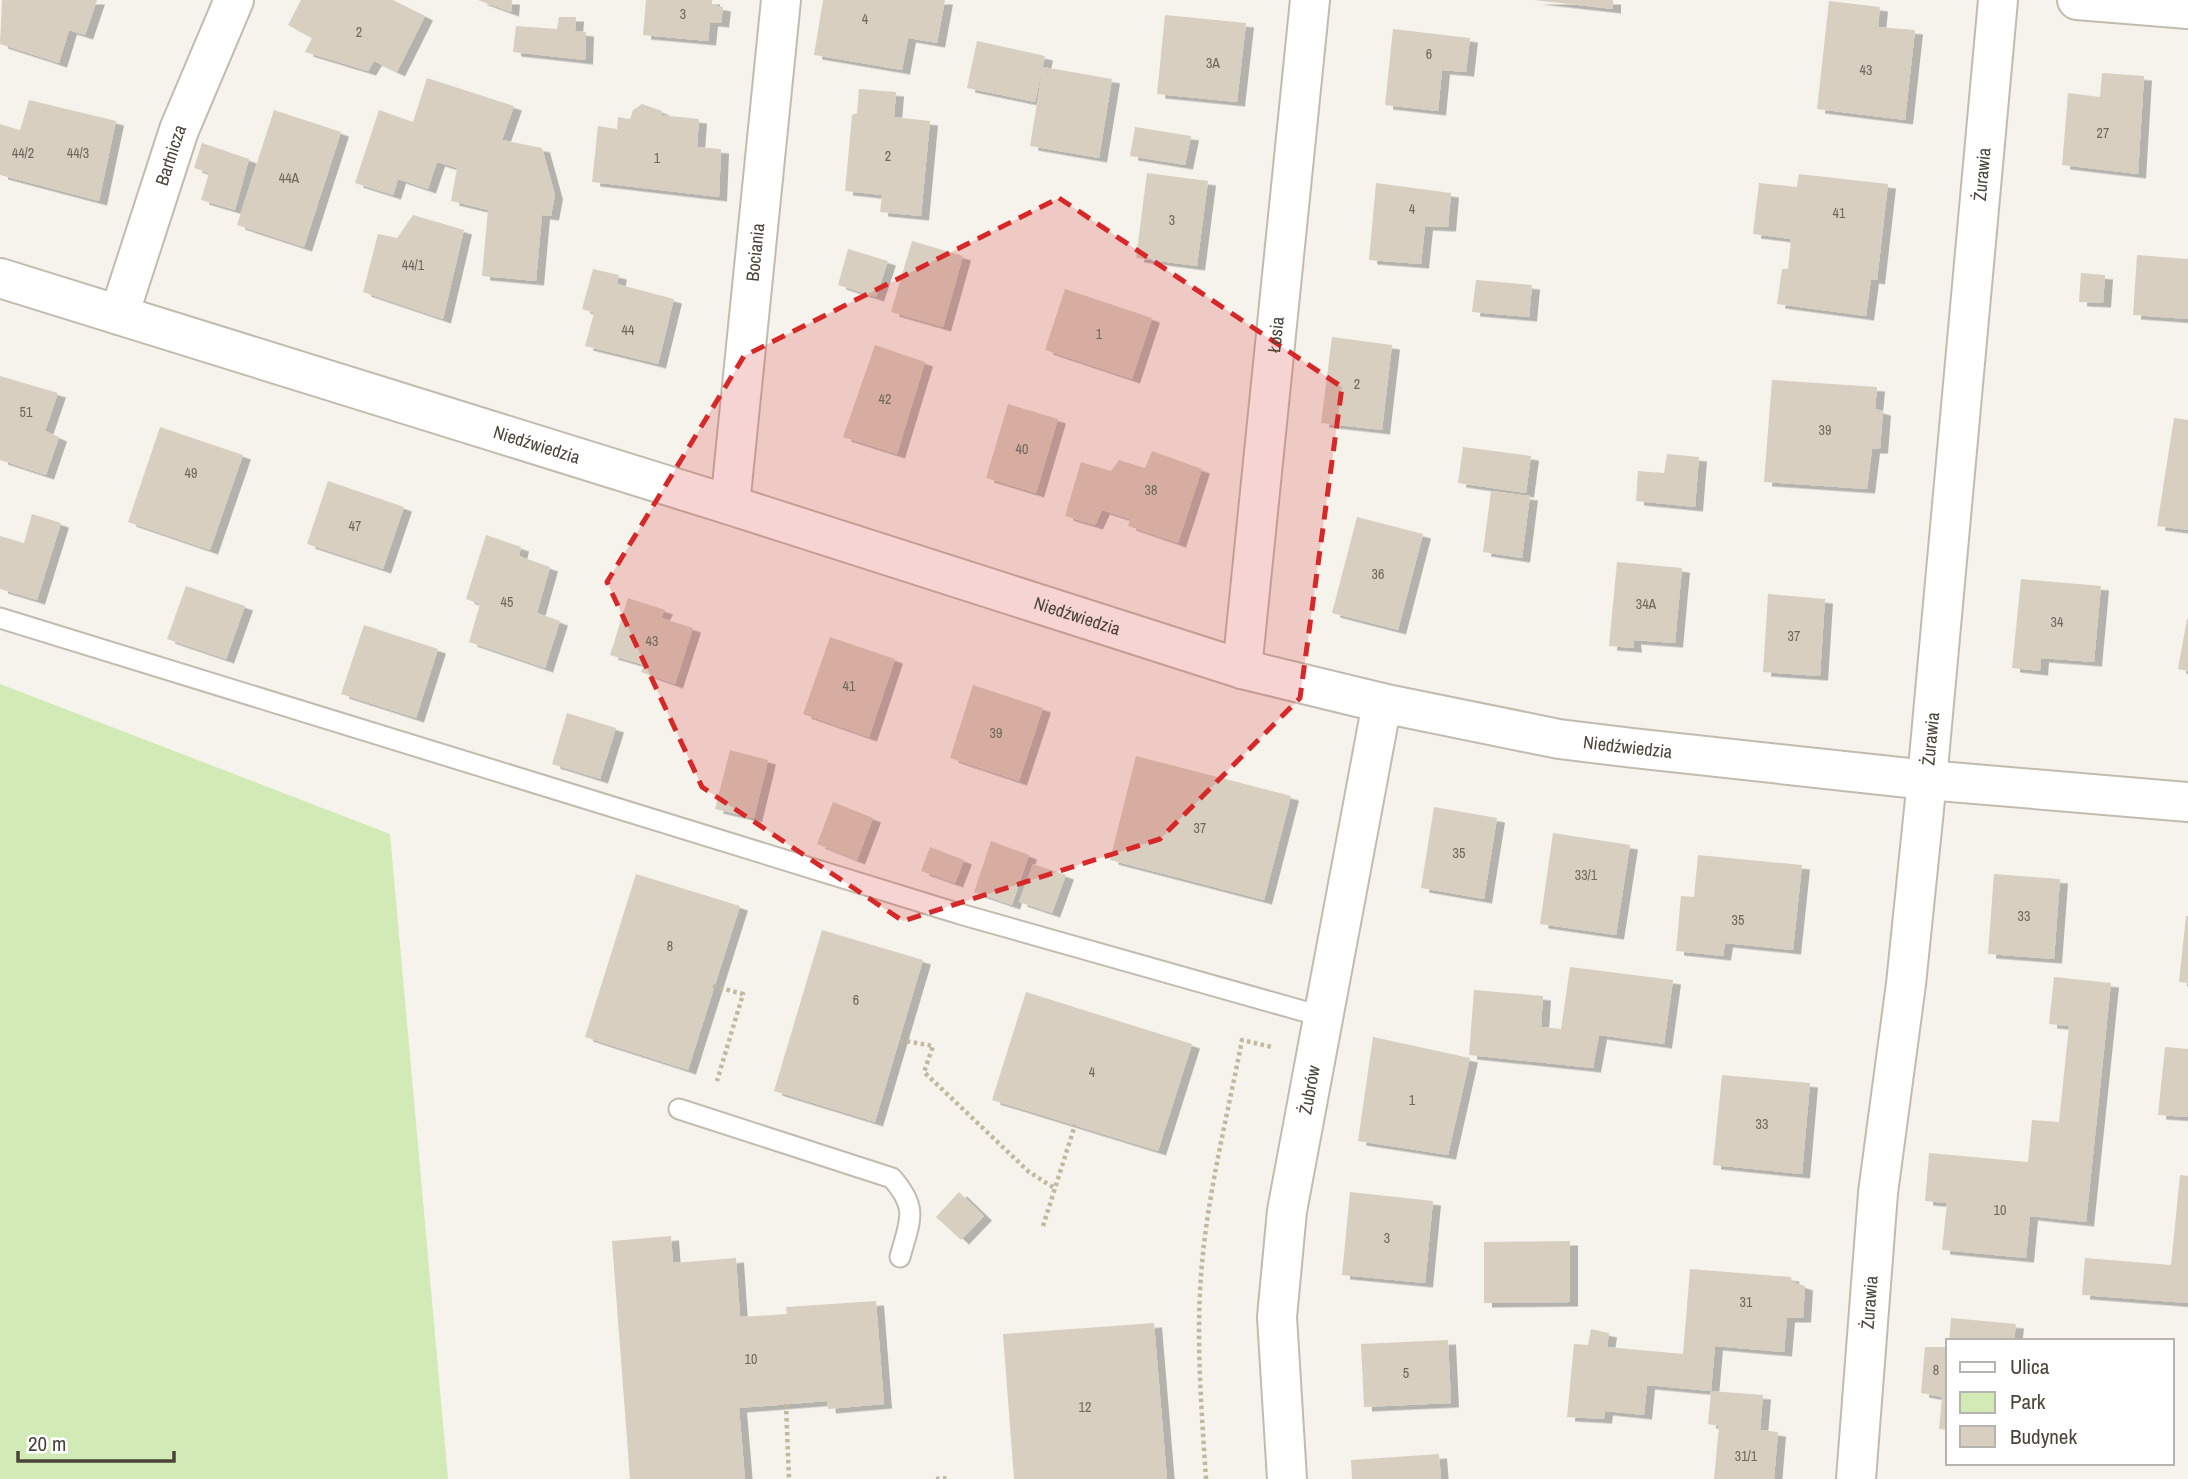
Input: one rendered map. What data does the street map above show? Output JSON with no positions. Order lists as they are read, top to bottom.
{
  "streets": {
    "street": [
      "Bartnicza",
      "Żurawia",
      "Bociania",
      "Łosia",
      "Niedźwiedzia",
      "Żubrów"
    ]
  },
  "crossings": [
    ["Bartnicza", "Niedźwiedzia"],
    ["Żurawia", "Niedźwiedzia"],
    ["Bociania", "Niedźwiedzia"],
    ["Łosia", "Niedźwiedzia"],
    ["Niedźwiedzia", "Żubrów"]
  ],
  "house_numbers": [
    "3",
    "4",
    "2",
    "6",
    "3A",
    "43",
    "27",
    "44/2",
    "44/3",
    "2",
    "1",
    "44A",
    "4",
    "41",
    "3",
    "44/1",
    "44",
    "1",
    "2",
    "42",
    "51",
    "39",
    "40",
    "49",
    "38",
    "47",
    "36",
    "45",
    "34A",
    "34",
    "37",
    "43",
    "41",
    "39",
    "37",
    "35",
    "33/1",
    "33",
    "35",
    "8",
    "6",
    "4",
    "1",
    "33",
    "10",
    "3",
    "31",
    "10",
    "8",
    "5",
    "12",
    "31/1"
  ],
  "legend": ["Ulica", "Park", "Budynek"],
  "scale_bar": "20 m"
}
